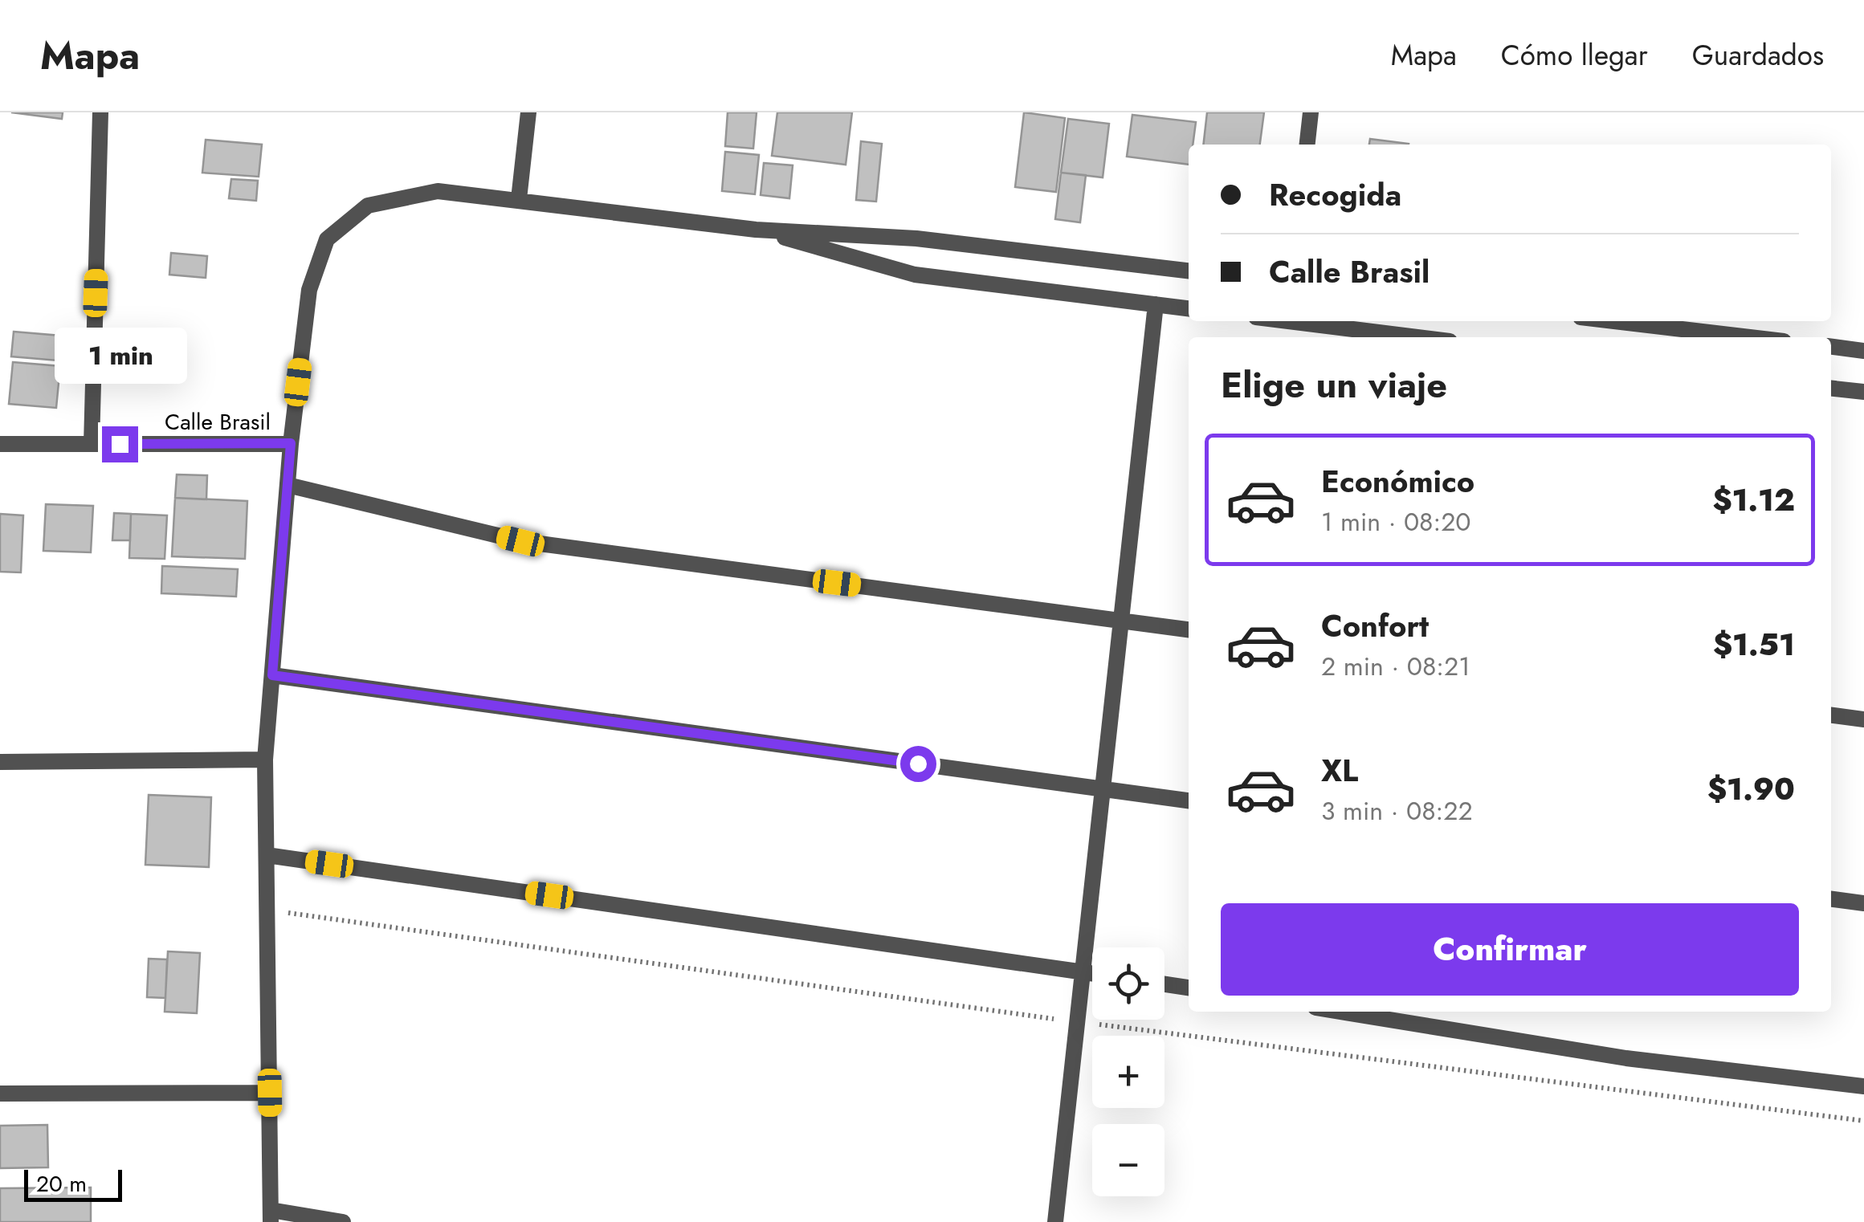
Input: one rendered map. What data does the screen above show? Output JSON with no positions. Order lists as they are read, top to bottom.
{
  "streets": {
    "street": ["Calle Brasil"]
  },
  "scale_bar": "20 m",
  "page": {
    "header": "Mapa",
    "nav": ["Mapa", "Cómo llegar", "Guardados"],
    "banner": ["Recogida", "Calle Brasil"],
    "bubble": "1 min",
    "heading": "Elige un viaje",
    "list": [
      {
        "name": "Económico",
        "note": "1 min · 08:20",
        "value": "$1.12"
      },
      {
        "name": "Confort",
        "note": "2 min · 08:21",
        "value": "$1.51"
      },
      {
        "name": "XL",
        "note": "3 min · 08:22",
        "value": "$1.90"
      }
    ],
    "buttons": "Confirmar",
    "map_buttons": ["+", "−"],
    "scale": "20 m"
  }
}
